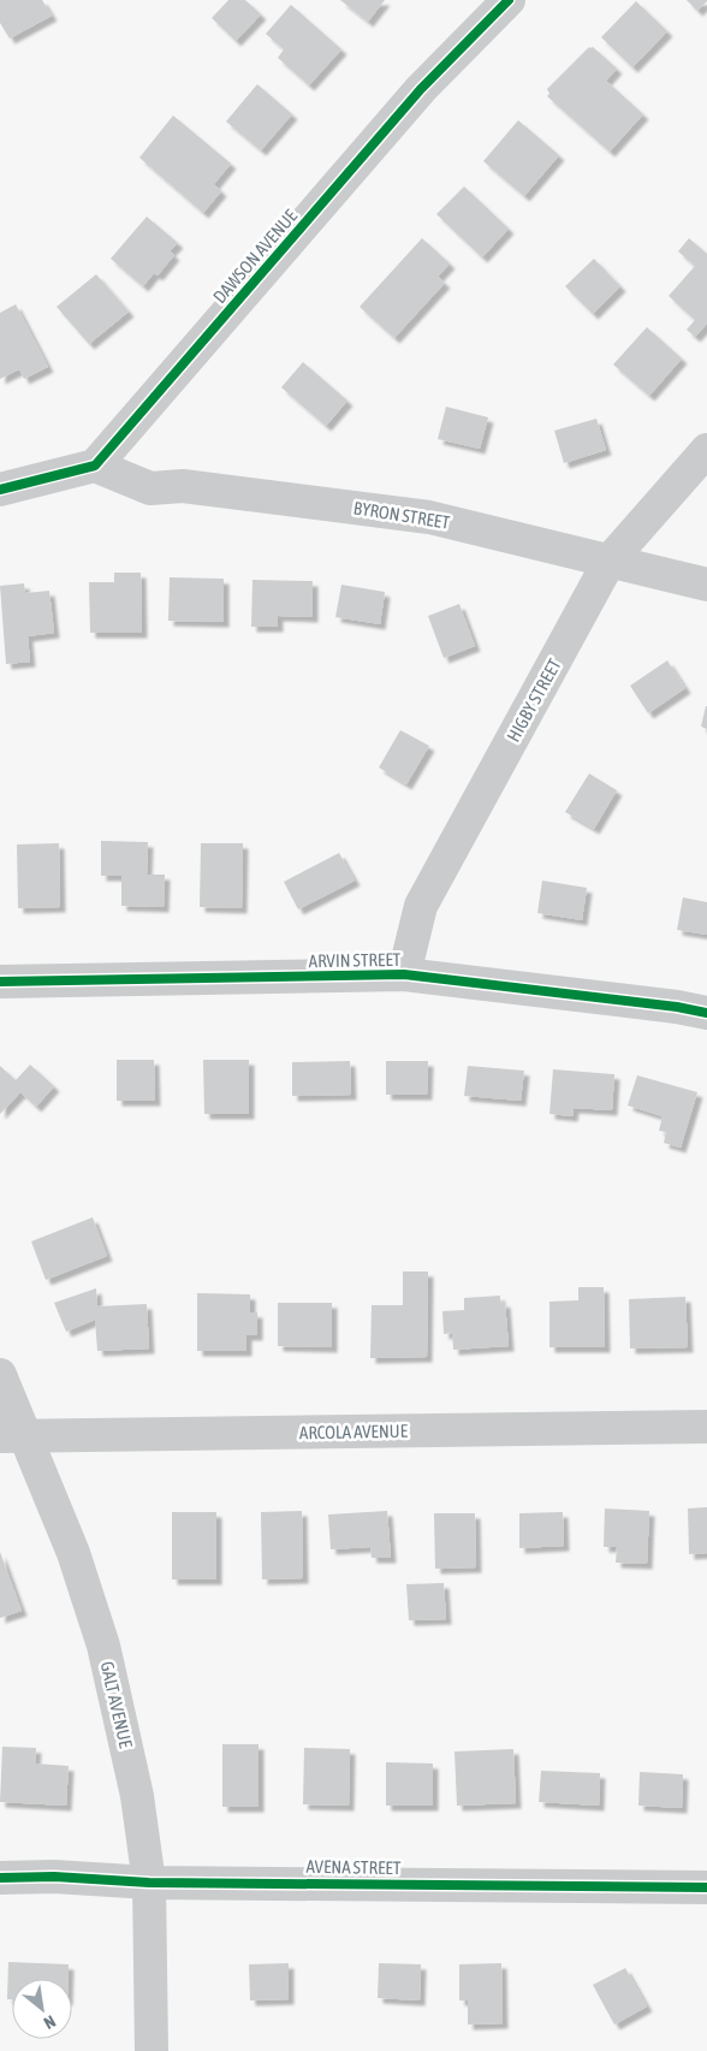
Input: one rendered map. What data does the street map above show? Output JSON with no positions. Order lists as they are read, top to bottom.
{
  "streets": {
    "street": [
      "DAWSON AVENUE",
      "BYRON STREET",
      "HIGBY STREET",
      "ARVIN STREET",
      "ARCOLA AVENUE",
      "GALT AVENUE",
      "AVENA STREET"
    ]
  },
  "crossings": [
    ["DAWSON AVENUE", "BYRON STREET"],
    ["BYRON STREET", "HIGBY STREET"],
    ["HIGBY STREET", "ARVIN STREET"],
    ["ARCOLA AVENUE", "GALT AVENUE"],
    ["GALT AVENUE", "AVENA STREET"]
  ],
  "north": "bottom right"
}
